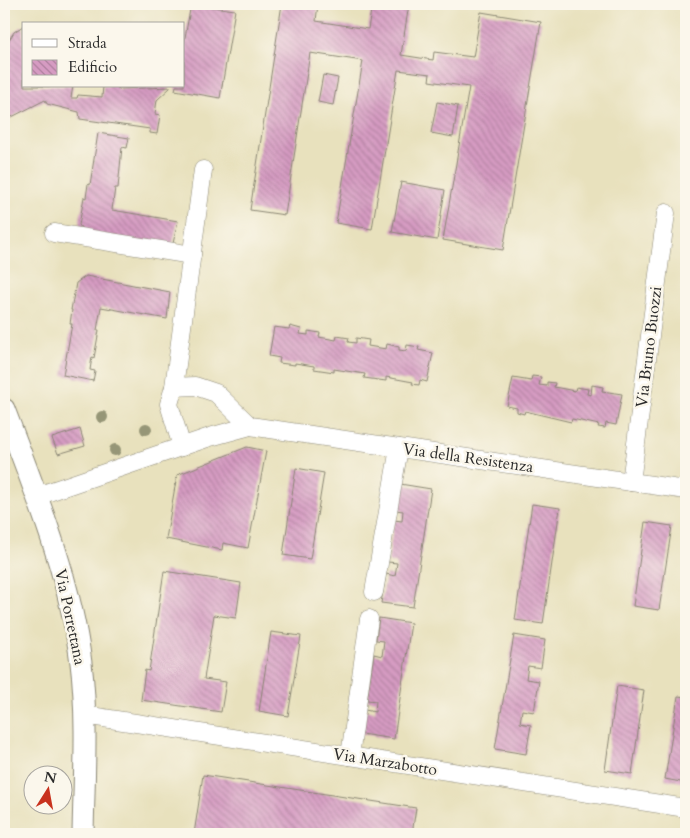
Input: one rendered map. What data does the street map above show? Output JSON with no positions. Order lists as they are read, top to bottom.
{
  "streets": {
    "main road": ["Via Porrettana"],
    "street": ["Via Bruno Buozzi", "Via della Resistenza", "Via Marzabotto"]
  },
  "crossings": [
    ["Via Bruno Buozzi", "Via della Resistenza"],
    ["Via della Resistenza", "Via Porrettana"],
    ["Via Porrettana", "Via Marzabotto"]
  ],
  "legend": ["Strada", "Edificio"],
  "north": "top"
}
